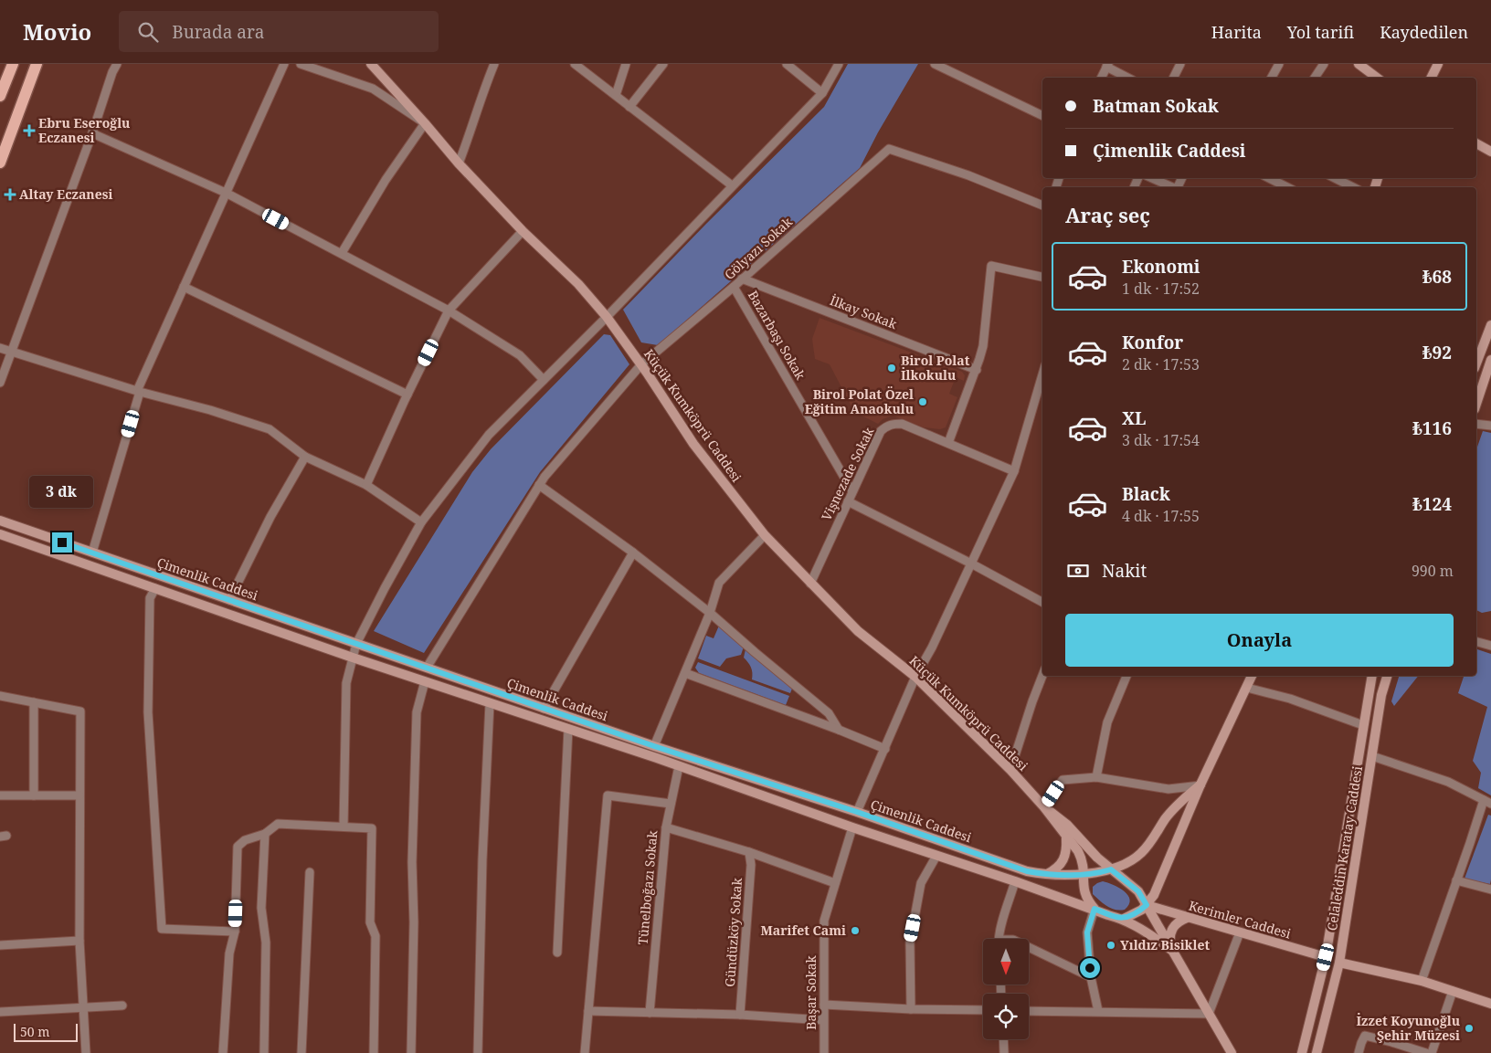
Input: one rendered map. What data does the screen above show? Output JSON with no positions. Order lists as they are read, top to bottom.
{
  "streets": {
    "street": [
      "Gölyazı Sokak",
      "İlkay Sokak",
      "Bazarbaşı Sokak",
      "Küçük Kumköprü Caddesi",
      "Vişnezade Sokak",
      "Çimenlik Caddesi",
      "Celaleddin Karatay Caddesi",
      "Tünelboğazı Sokak",
      "Kerimler Caddesi",
      "Gündüzköy Sokak",
      "Başar Sokak"
    ]
  },
  "crossings": [
    ["Gölyazı Sokak", "İlkay Sokak"],
    ["Gölyazı Sokak", "Bazarbaşı Sokak"],
    ["Gölyazı Sokak", "Küçük Kumköprü Caddesi"],
    ["Gölyazı Sokak", "Çimenlik Caddesi"],
    ["Bazarbaşı Sokak", "Vişnezade Sokak"],
    ["Küçük Kumköprü Caddesi", "Vişnezade Sokak"],
    ["Küçük Kumköprü Caddesi", "Çimenlik Caddesi"],
    ["Küçük Kumköprü Caddesi", "Kerimler Caddesi"],
    ["Çimenlik Caddesi", "Tünelboğazı Sokak"],
    ["Çimenlik Caddesi", "Başar Sokak"],
    ["Celaleddin Karatay Caddesi", "Kerimler Caddesi"]
  ],
  "places": {
    "health": ["Ebru Eseroğlu Eczanesi", "Altay Eczanesi"],
    "other": [
      "Birol Polat İlkokulu",
      "Birol Polat Özel Eğitim Anaokulu",
      "Marifet Cami",
      "Yıldız Bisiklet",
      "İzzet Koyunoğlu Şehir Müzesi"
    ]
  },
  "scale_bar": "50 m",
  "north": "bottom",
  "page": {
    "header": "Movio",
    "search": "Burada ara",
    "nav": ["Harita", "Yol tarifi", "Kaydedilen"],
    "banner": ["Batman Sokak", "Çimenlik Caddesi"],
    "heading": "Araç seç",
    "list": [
      {
        "name": "Ekonomi",
        "note": "1 dk · 17:52",
        "value": "₺68"
      },
      {
        "name": "Konfor",
        "note": "2 dk · 17:53",
        "value": "₺92"
      },
      {
        "name": "XL",
        "note": "3 dk · 17:54",
        "value": "₺116"
      },
      {
        "name": "Black",
        "note": "4 dk · 17:55",
        "value": "₺124"
      }
    ],
    "bubble": "3 dk",
    "pay": ["Nakit", "990 m"],
    "buttons": "Onayla",
    "scale": "50 m"
  }
}
